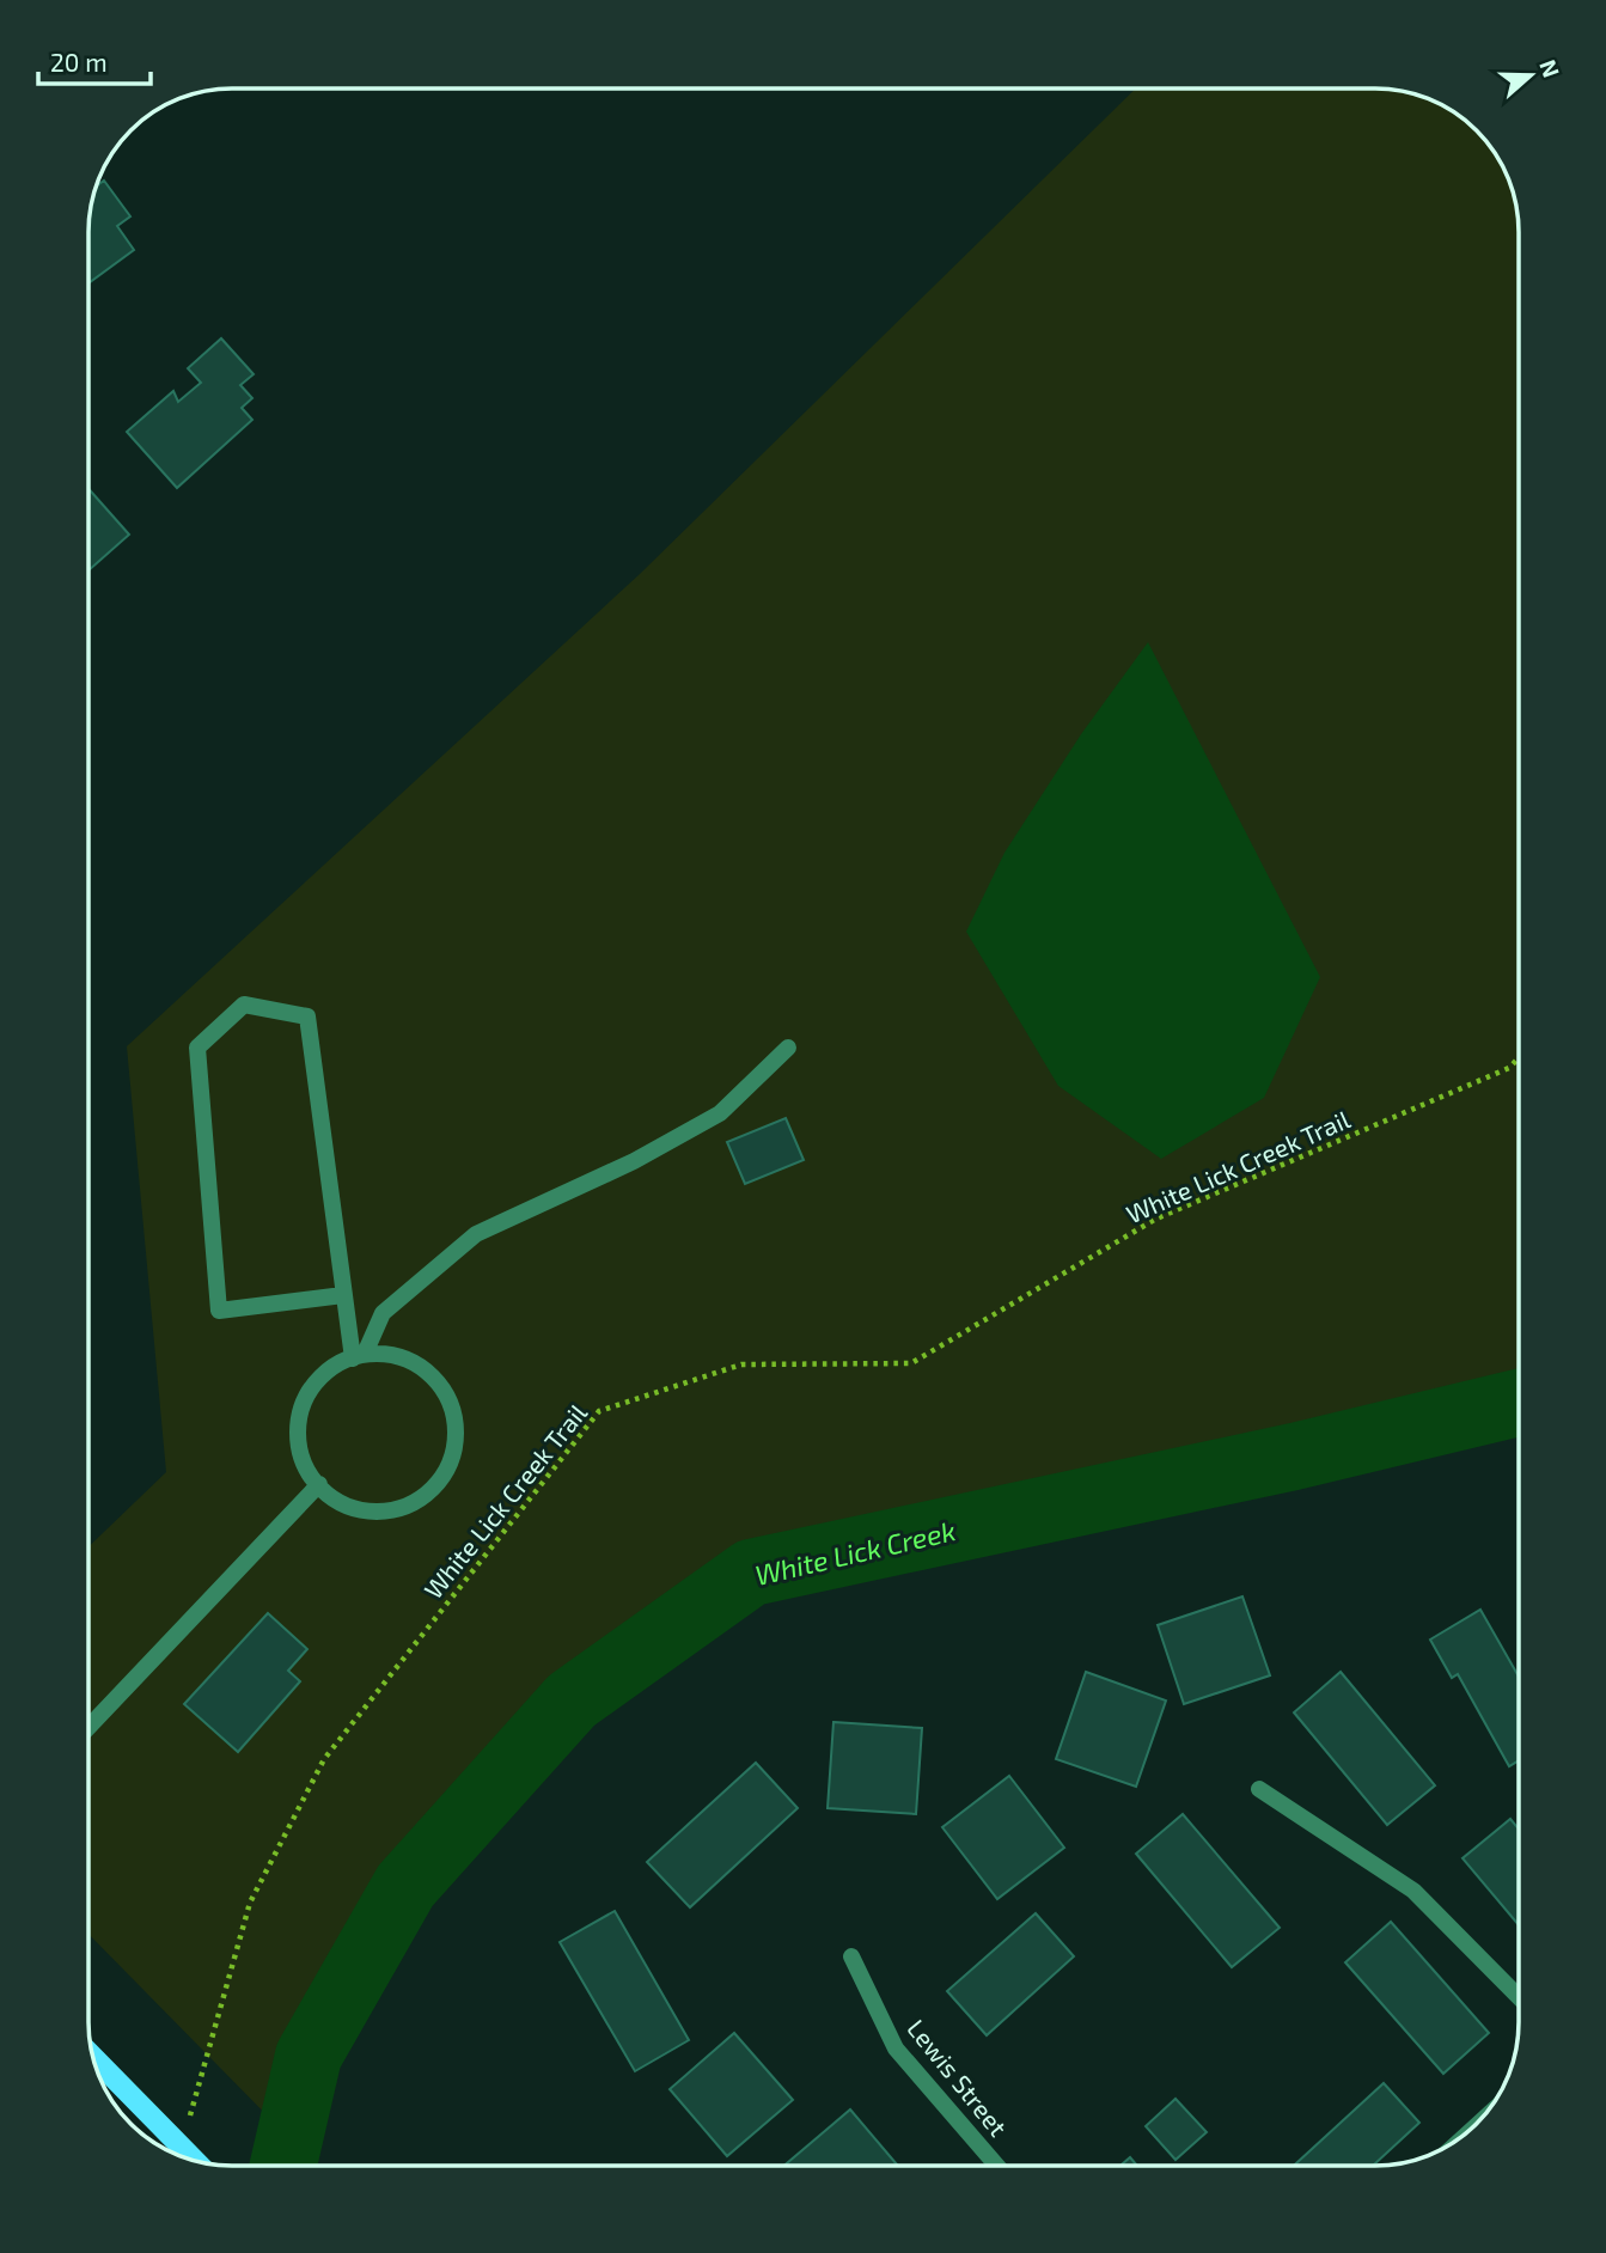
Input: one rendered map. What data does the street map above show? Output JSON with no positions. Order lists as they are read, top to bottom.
{
  "streets": {
    "street": ["Lewis Street"],
    "path": ["White Lick Creek Trail"]
  },
  "water": ["White Lick Creek"],
  "scale_bar": "20 m",
  "north": "right"
}
